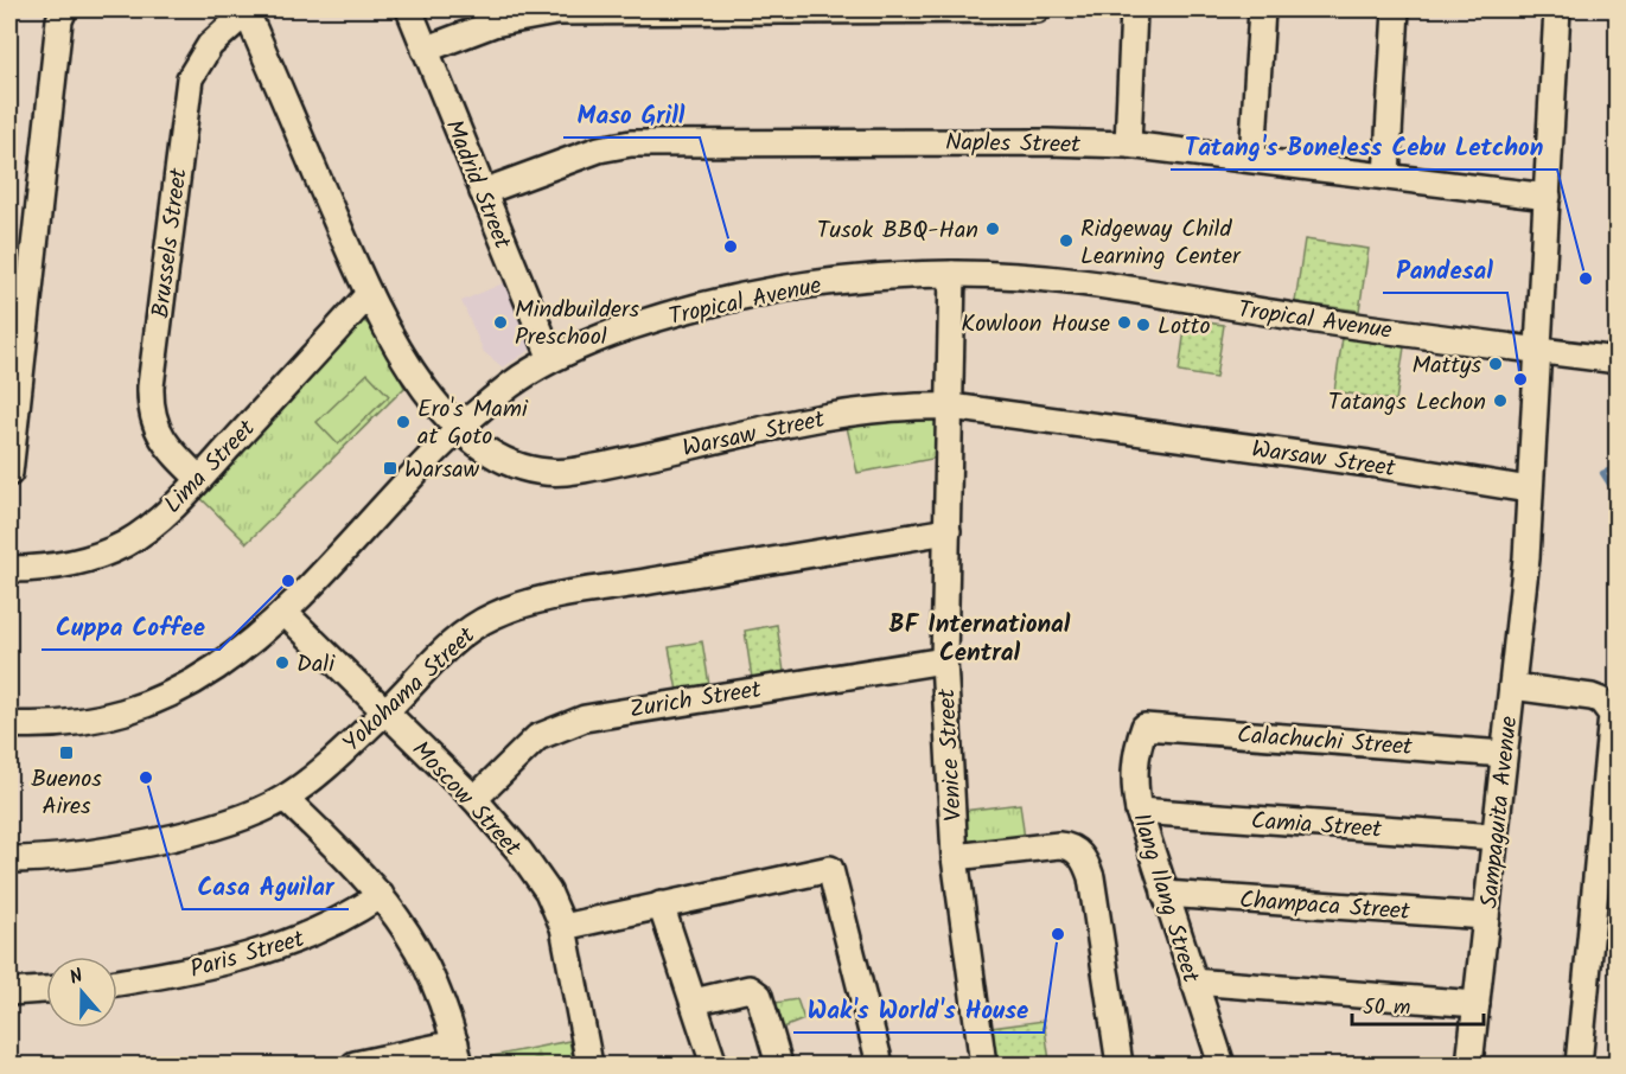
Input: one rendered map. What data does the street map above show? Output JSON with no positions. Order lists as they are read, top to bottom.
{
  "streets": {
    "street": [
      "Naples Street",
      "Madrid Street",
      "Brussels Street",
      "Tropical Avenue",
      "Warsaw Street",
      "Lima Street",
      "Yokohama Street",
      "Zurich Street",
      "Calachuchi Street",
      "Venice Street",
      "Moscow Street",
      "Sampaguita Avenue",
      "Camia Street",
      "Ilang Ilang Street",
      "Champaca Street",
      "Paris Street"
    ]
  },
  "crossings": [
    ["Naples Street", "Madrid Street"],
    ["Naples Street", "Sampaguita Avenue"],
    ["Madrid Street", "Tropical Avenue"],
    ["Brussels Street", "Warsaw Street"],
    ["Brussels Street", "Lima Street"],
    ["Tropical Avenue", "Warsaw Street"],
    ["Tropical Avenue", "Venice Street"],
    ["Tropical Avenue", "Moscow Street"],
    ["Tropical Avenue", "Sampaguita Avenue"],
    ["Warsaw Street", "Lima Street"],
    ["Warsaw Street", "Venice Street"],
    ["Warsaw Street", "Sampaguita Avenue"],
    ["Yokohama Street", "Venice Street"],
    ["Yokohama Street", "Moscow Street"],
    ["Zurich Street", "Venice Street"],
    ["Zurich Street", "Moscow Street"],
    ["Calachuchi Street", "Sampaguita Avenue"],
    ["Calachuchi Street", "Ilang Ilang Street"],
    ["Sampaguita Avenue", "Camia Street"],
    ["Sampaguita Avenue", "Champaca Street"],
    ["Camia Street", "Ilang Ilang Street"],
    ["Ilang Ilang Street", "Champaca Street"]
  ],
  "districts": ["BF International Central"],
  "places": {
    "other": [
      "Tusok BBQ-Han",
      "Ridgeway Child Learning Center",
      "Maso Grill",
      "Tatang's Boneless Cebu Letchon",
      "Mindbuilders Preschool",
      "Kowloon House",
      "Lotto",
      "Mattys",
      "Pandesal",
      "Tatangs Lechon",
      "Ero's Mami at Goto",
      "Cuppa Coffee",
      "Dali",
      "Casa Aguilar",
      "Wak's World's House"
    ],
    "transit": ["Warsaw", "Buenos Aires"]
  },
  "scale_bar": "50 m",
  "north": "top"
}
